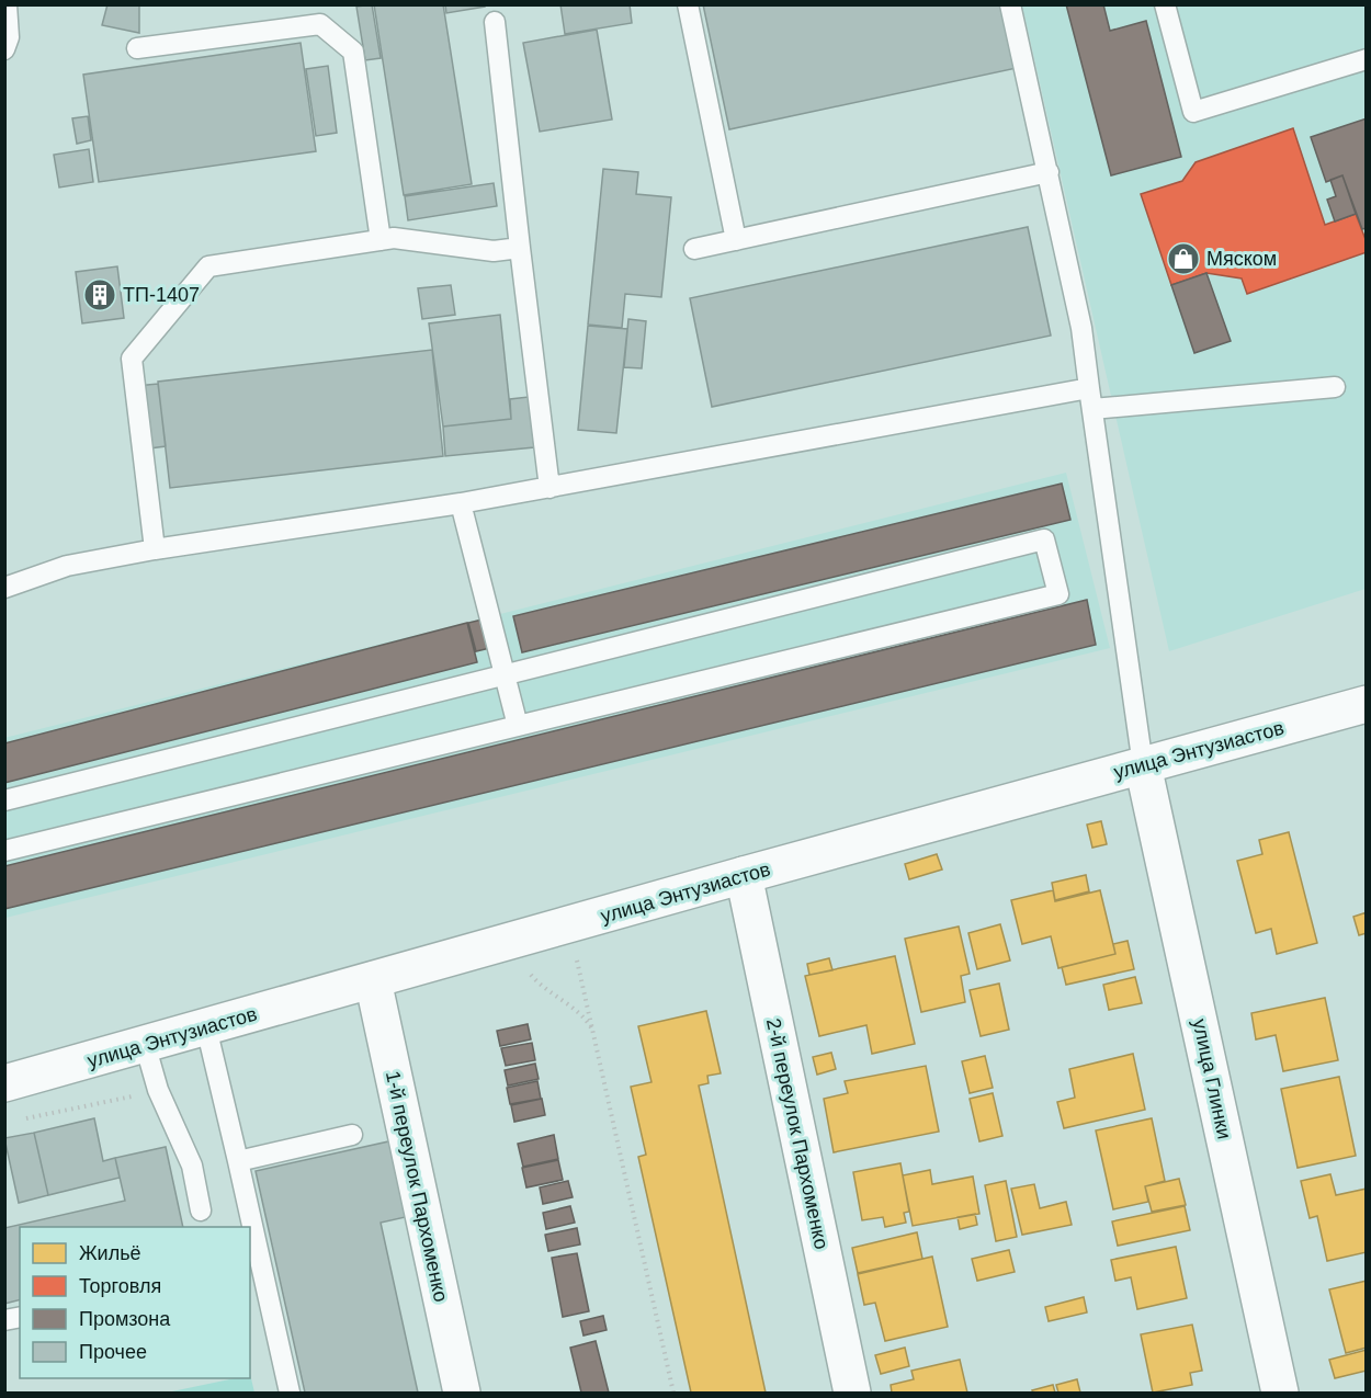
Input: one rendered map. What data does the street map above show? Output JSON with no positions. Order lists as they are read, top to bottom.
{
  "streets": {
    "street": [
      "улица Энтузиастов",
      "улица Глинки",
      "2-й переулок Пархоменко",
      "1-й переулок Пархоменко"
    ]
  },
  "crossings": [
    ["улица Энтузиастов", "улица Глинки"],
    ["улица Энтузиастов", "2-й переулок Пархоменко"],
    ["улица Энтузиастов", "1-й переулок Пархоменко"]
  ],
  "places": {
    "shop": ["Мяском"],
    "building": ["ТП-1407"]
  },
  "legend": [
    "Жильё",
    "Торговля",
    "Промзона",
    "Прочее"
  ]
}
